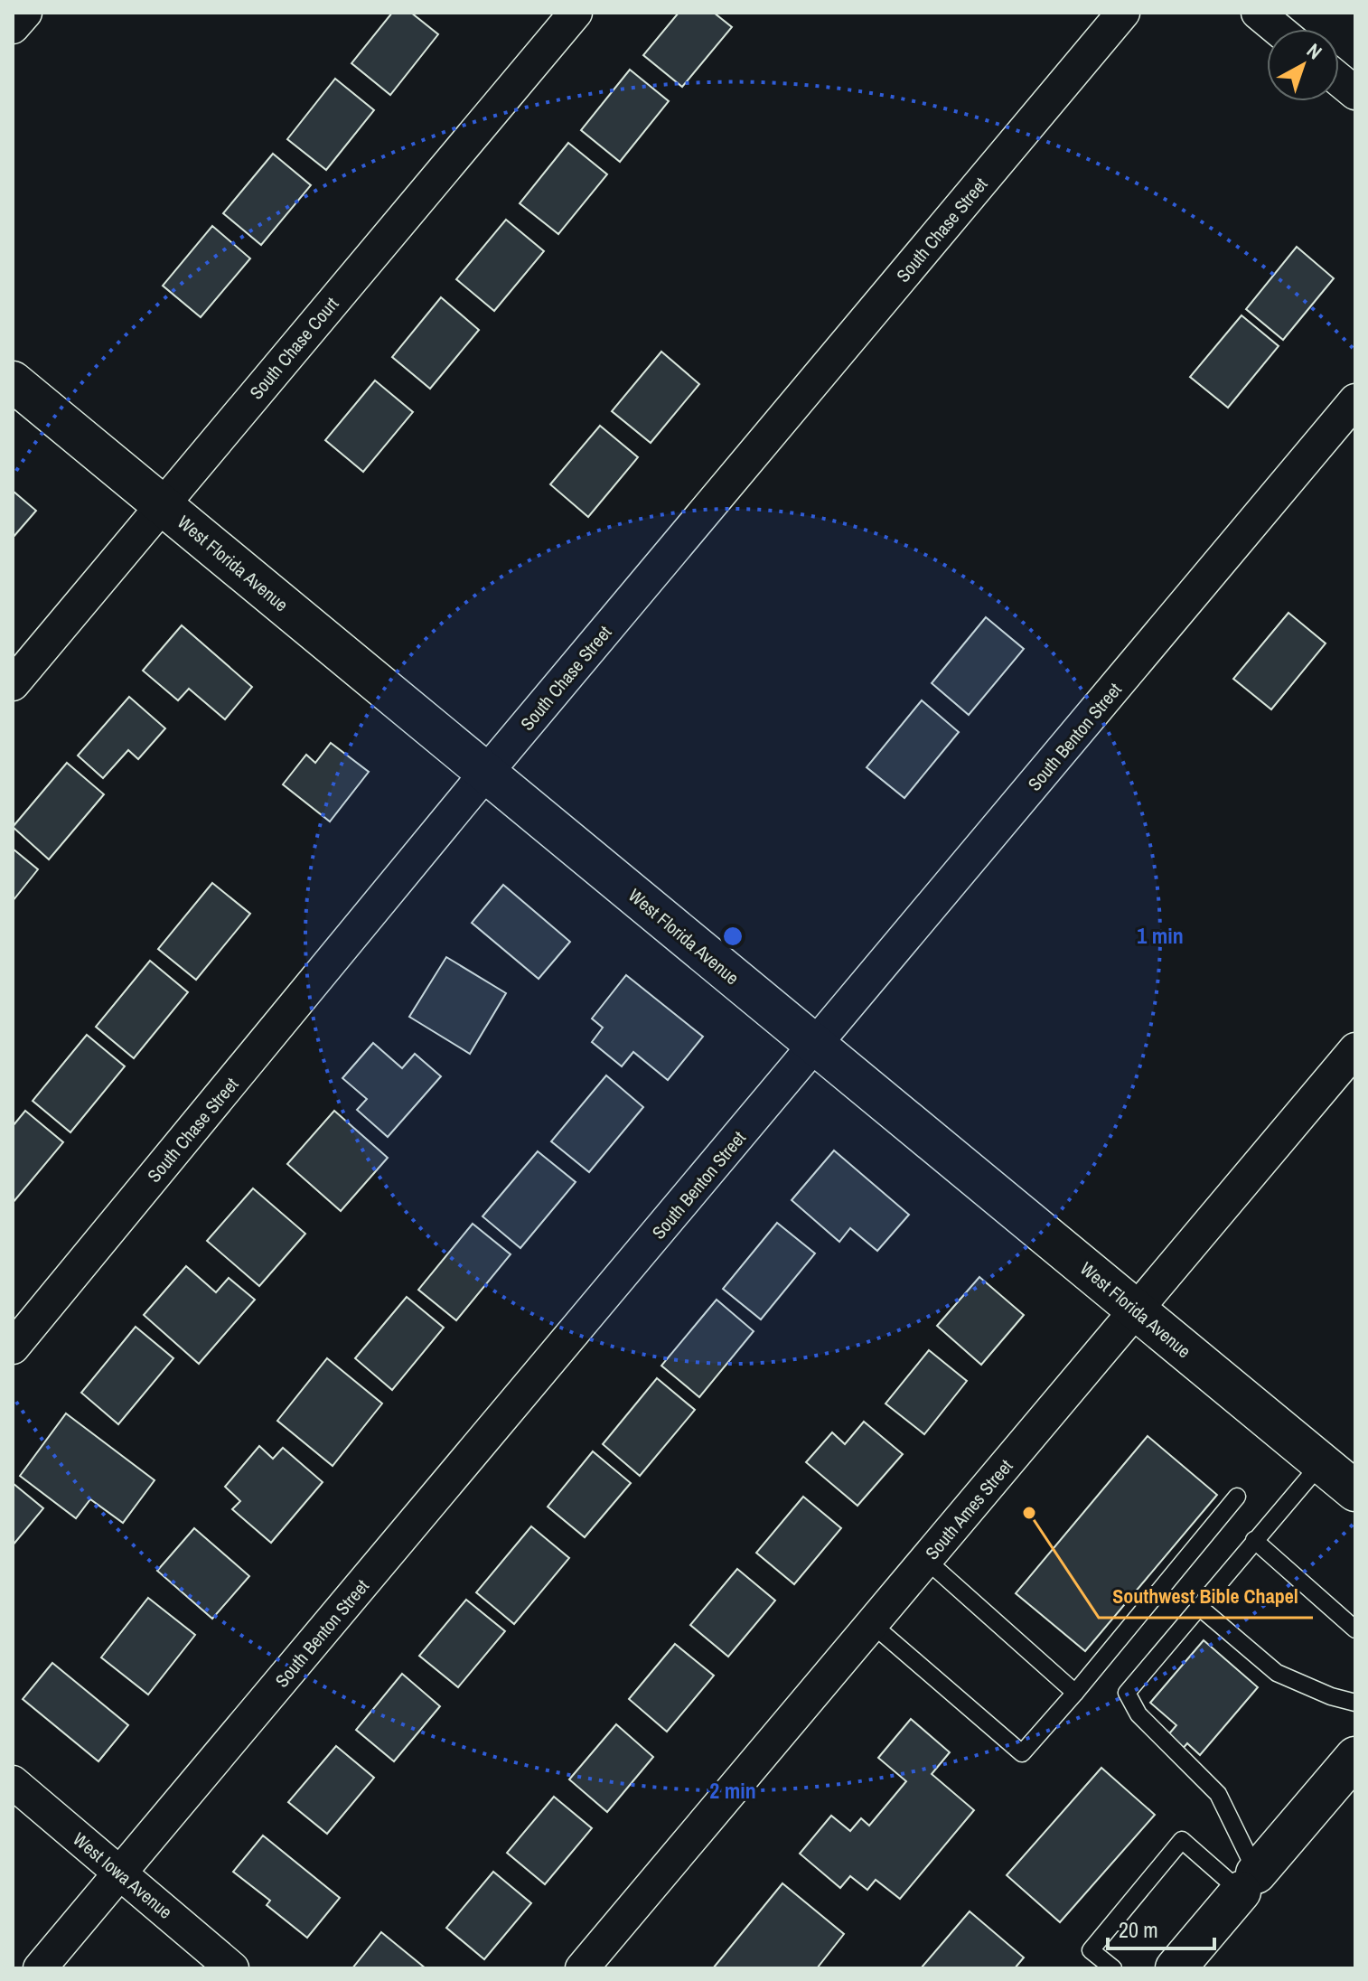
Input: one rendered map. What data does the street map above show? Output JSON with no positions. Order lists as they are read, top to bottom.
{
  "streets": {
    "street": [
      "South Chase Street",
      "South Chase Court",
      "West Florida Avenue",
      "South Benton Street",
      "South Ames Street",
      "West Iowa Avenue"
    ]
  },
  "crossings": [
    ["South Chase Street", "West Florida Avenue"],
    ["South Chase Court", "West Florida Avenue"],
    ["West Florida Avenue", "South Benton Street"],
    ["West Florida Avenue", "South Ames Street"],
    ["South Benton Street", "West Iowa Avenue"]
  ],
  "places": ["Southwest Bible Chapel"],
  "scale_bar": "20 m",
  "north": "top right",
  "rings": ["1 min", "2 min"]
}
